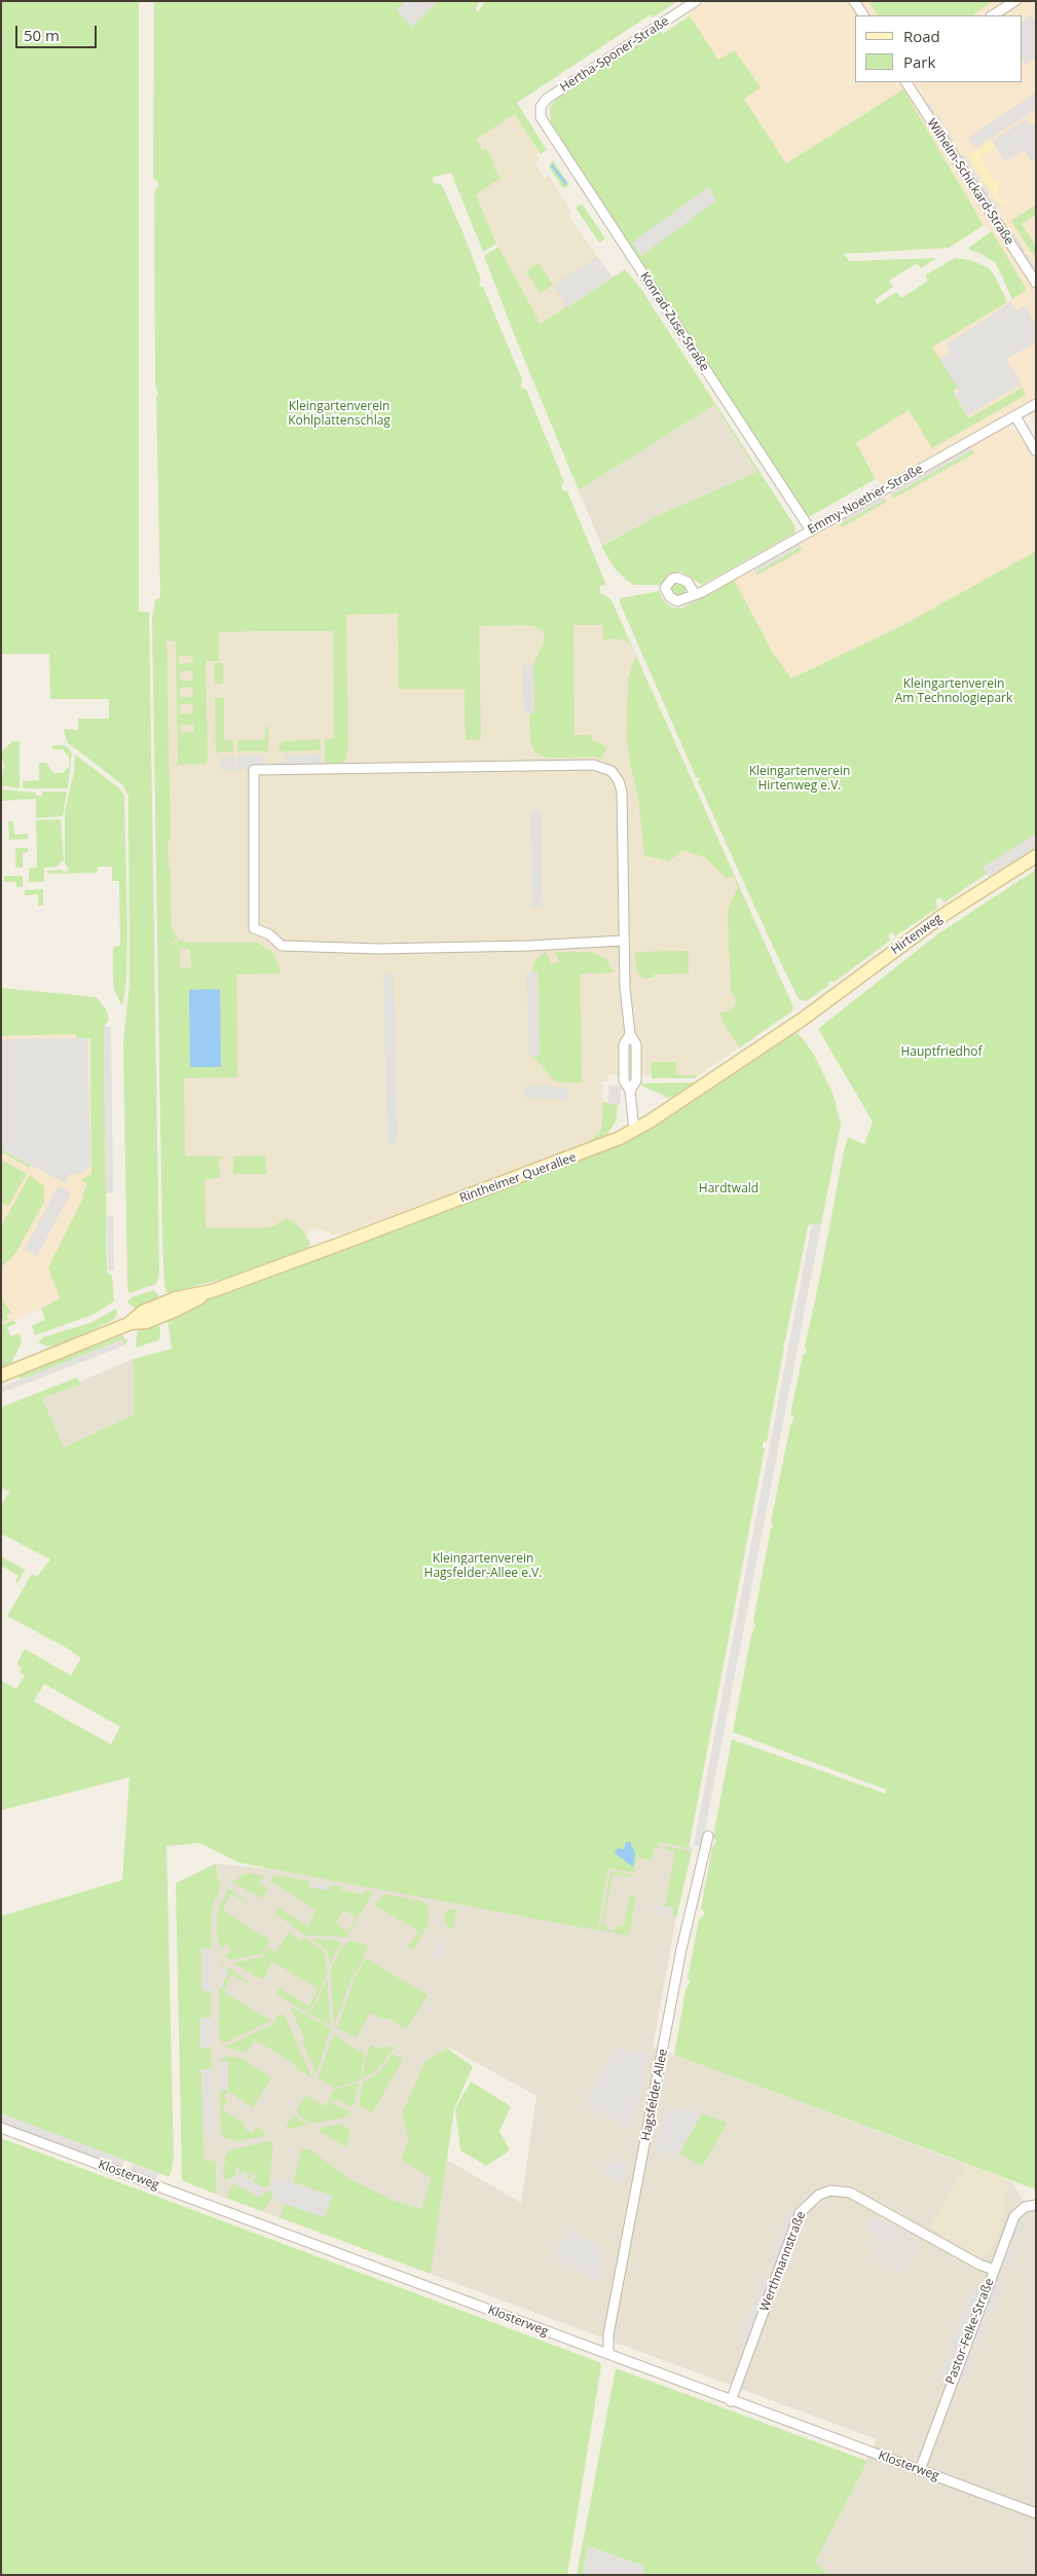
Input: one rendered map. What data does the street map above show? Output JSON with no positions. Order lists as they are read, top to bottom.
{
  "streets": {
    "street": [
      "Hertha-Sponer-Straße",
      "Wilhelm-Schickard-Straße",
      "Konrad-Zuse-Straße",
      "Emmy-Noether-Straße",
      "Hirtenweg",
      "Rintheimer Querallee",
      "Hagsfelder Allee",
      "Klosterweg",
      "Werthmannstraße",
      "Pastor-Felke-Straße"
    ]
  },
  "crossings": [
    ["Hertha-Sponer-Straße", "Konrad-Zuse-Straße"],
    ["Konrad-Zuse-Straße", "Emmy-Noether-Straße"],
    ["Hirtenweg", "Rintheimer Querallee"],
    ["Hagsfelder Allee", "Klosterweg"],
    ["Klosterweg", "Werthmannstraße"],
    ["Klosterweg", "Pastor-Felke-Straße"],
    ["Werthmannstraße", "Pastor-Felke-Straße"]
  ],
  "parks": [
    "Kleingartenverein Kohlplattenschlag",
    "Kleingartenverein Am Technologiepark",
    "Kleingartenverein Hirtenweg e.V.",
    "Hauptfriedhof",
    "Hardtwald",
    "Kleingartenverein Hagsfelder-Allee e.V."
  ],
  "legend": ["Road", "Park"],
  "scale_bar": "50 m"
}
